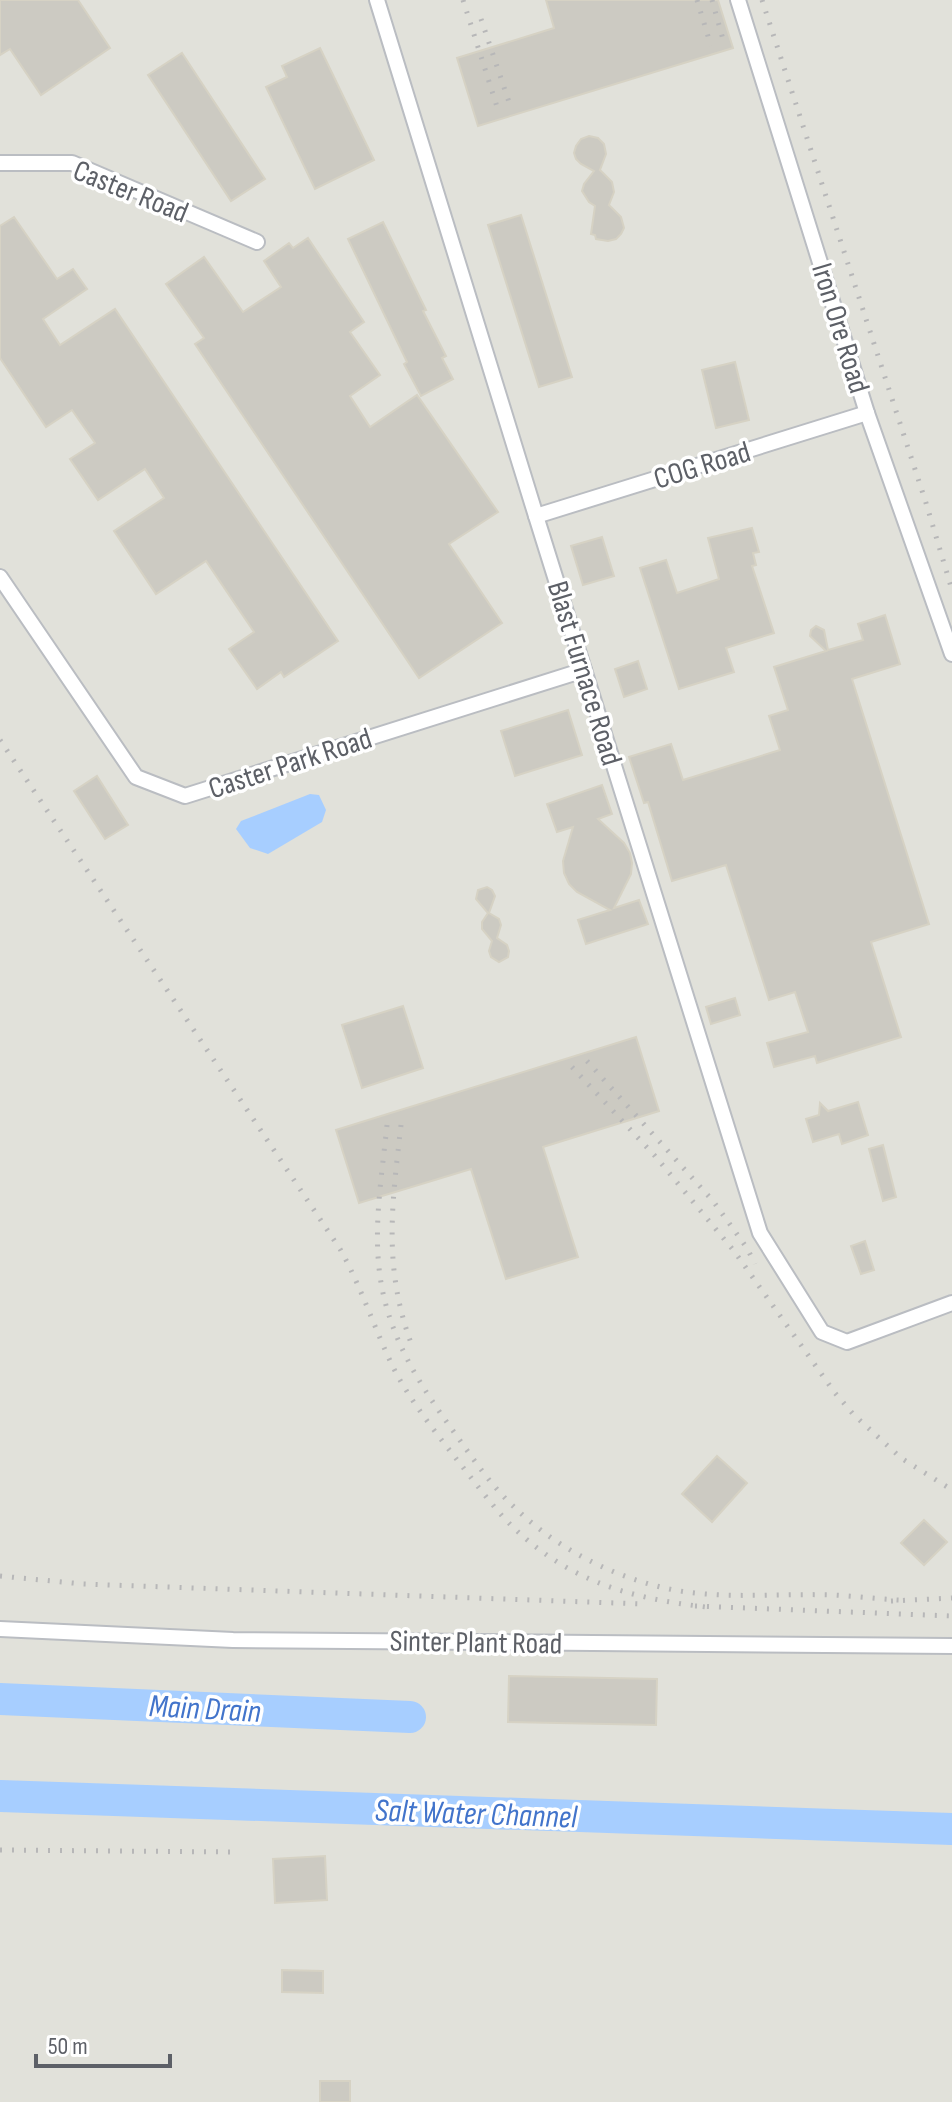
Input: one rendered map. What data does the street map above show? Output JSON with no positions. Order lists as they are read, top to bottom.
{
  "streets": {
    "street": [
      "Caster Road",
      "Iron Ore Road",
      "COG Road",
      "Blast Furnace Road",
      "Caster Park Road",
      "Sinter Plant Road"
    ]
  },
  "crossings": [
    ["Iron Ore Road", "COG Road"],
    ["COG Road", "Blast Furnace Road"],
    ["Blast Furnace Road", "Caster Park Road"]
  ],
  "water": ["Main Drain", "Salt Water Channel"],
  "scale_bar": "50 m"
}
